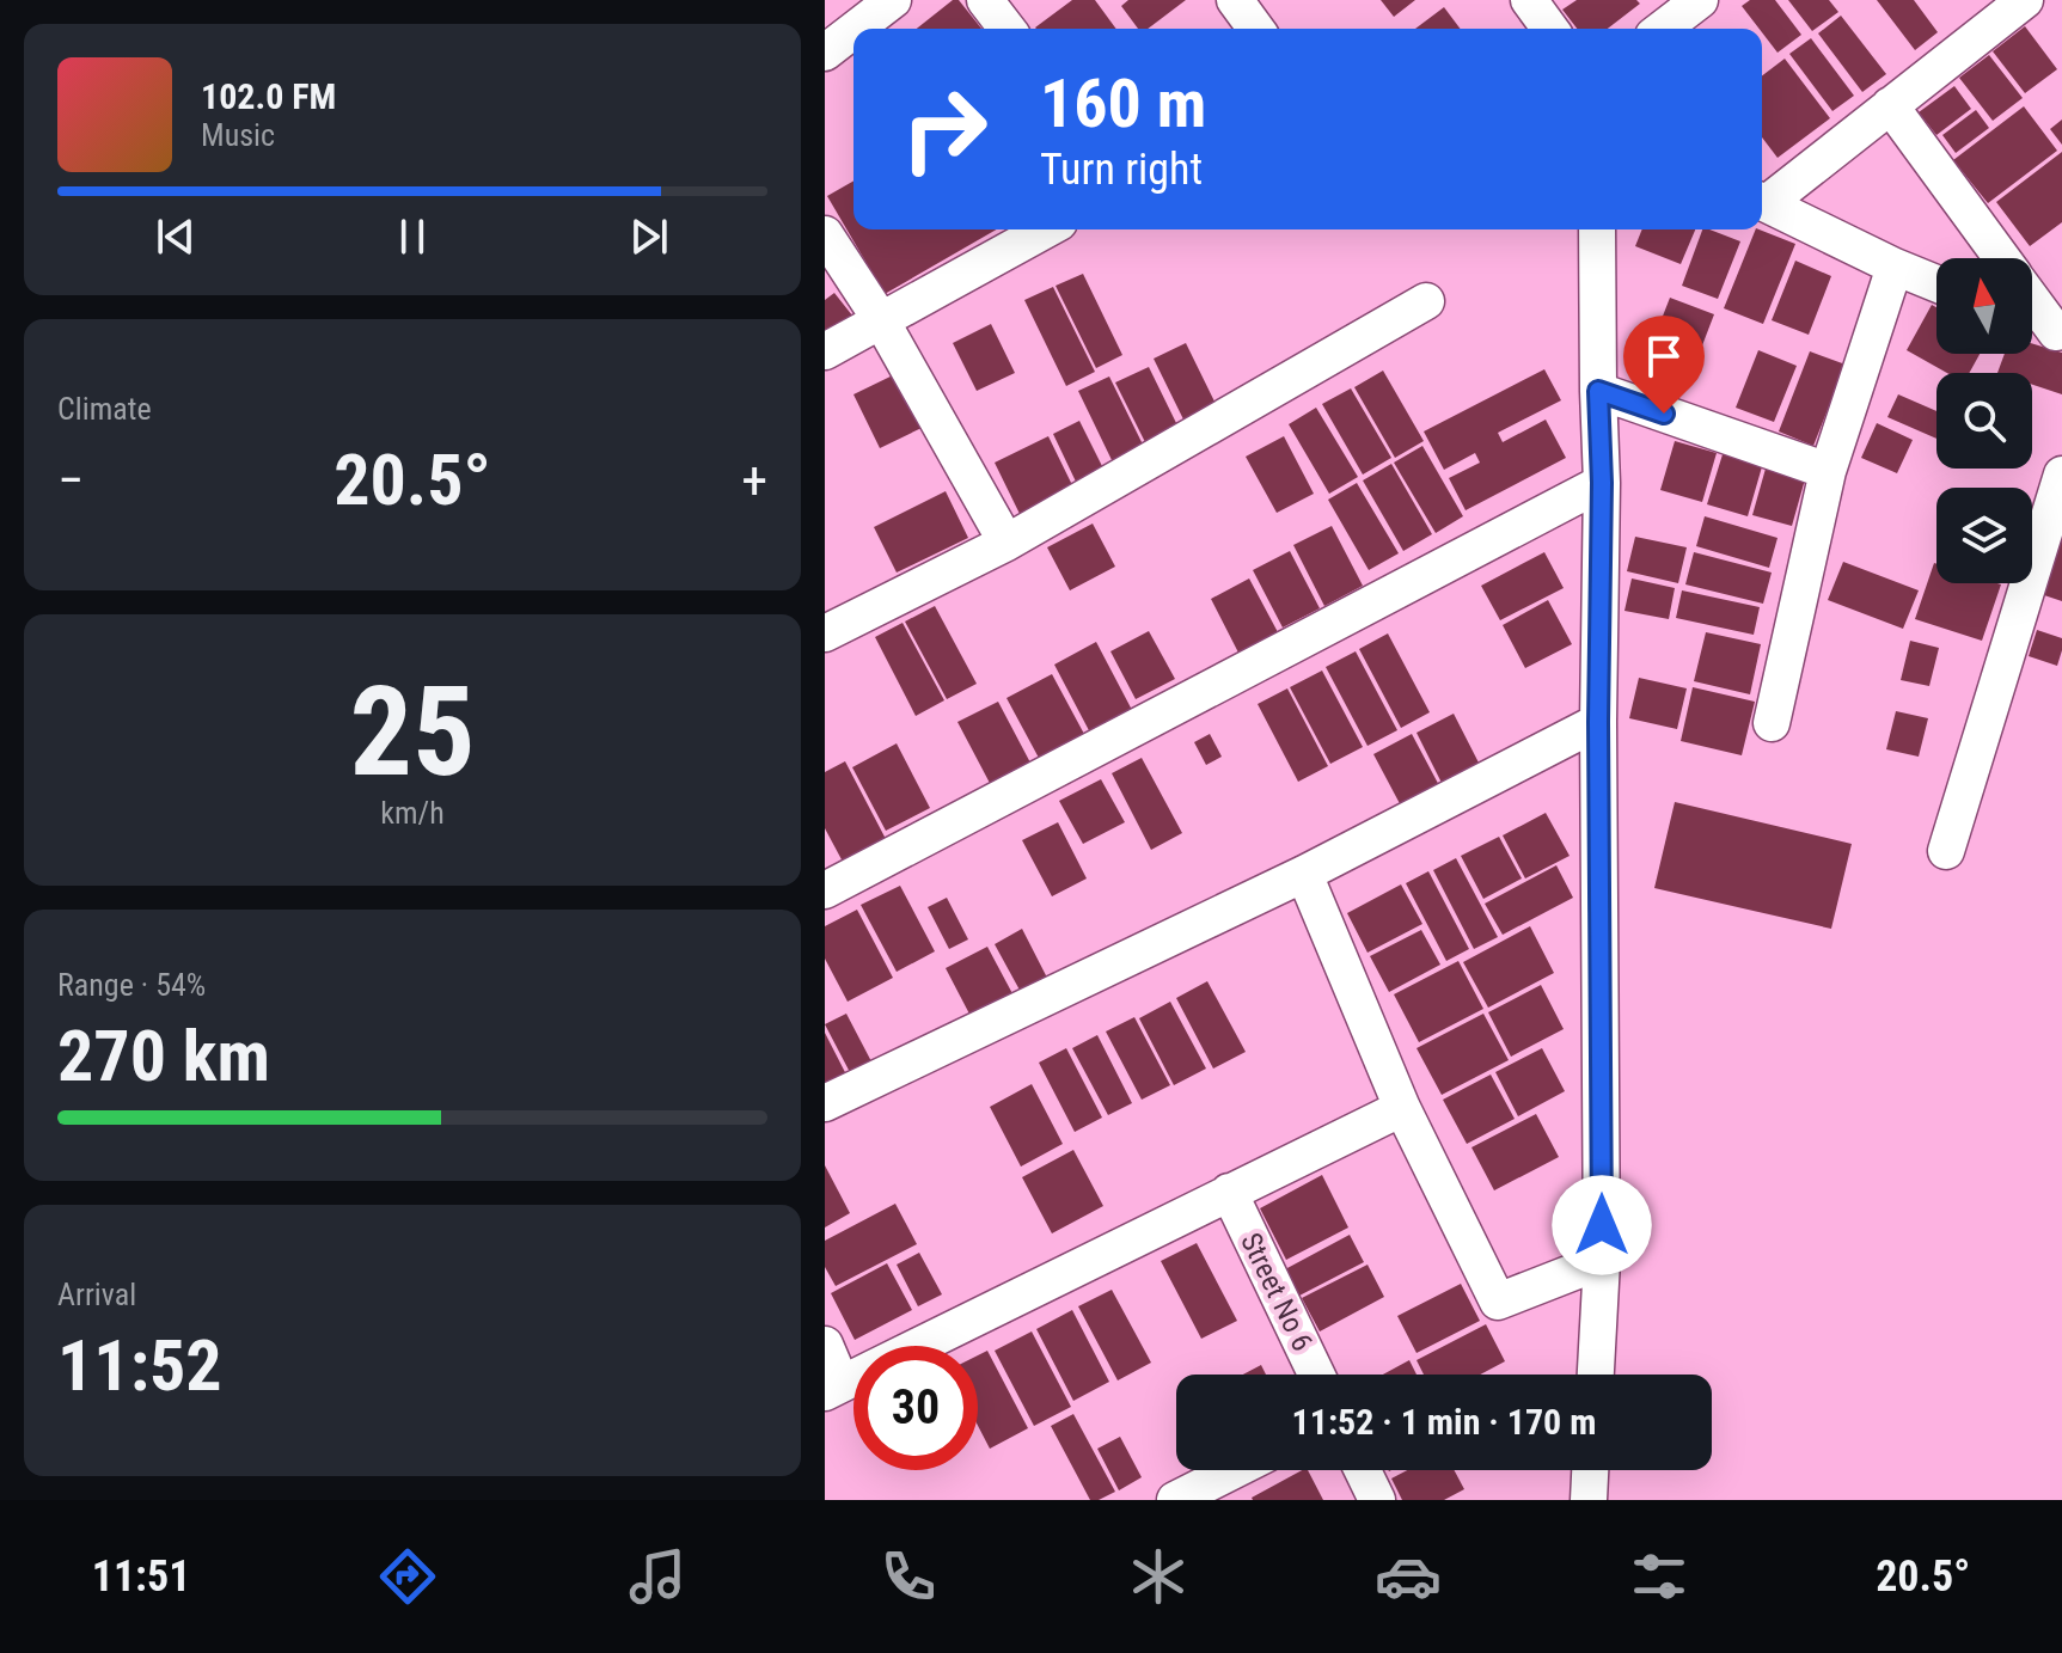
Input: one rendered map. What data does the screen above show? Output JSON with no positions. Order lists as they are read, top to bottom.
{
  "streets": {
    "street": ["Street No 6"]
  },
  "north": "top",
  "page": {
    "turn": ["160 m", "Turn right"],
    "song": ["102.0 FM", "Music"],
    "tile": [
      "Climate",
      ["25", "km/h"],
      ["Range · 54%", "270 km"],
      ["Arrival", "11:52"]
    ],
    "heat": ["−", "20.5°", "+"],
    "limit": "30",
    "trip": "11:52 · 1 min · 170 m",
    "tabs": ["11:51", "20.5°"]
  }
}
